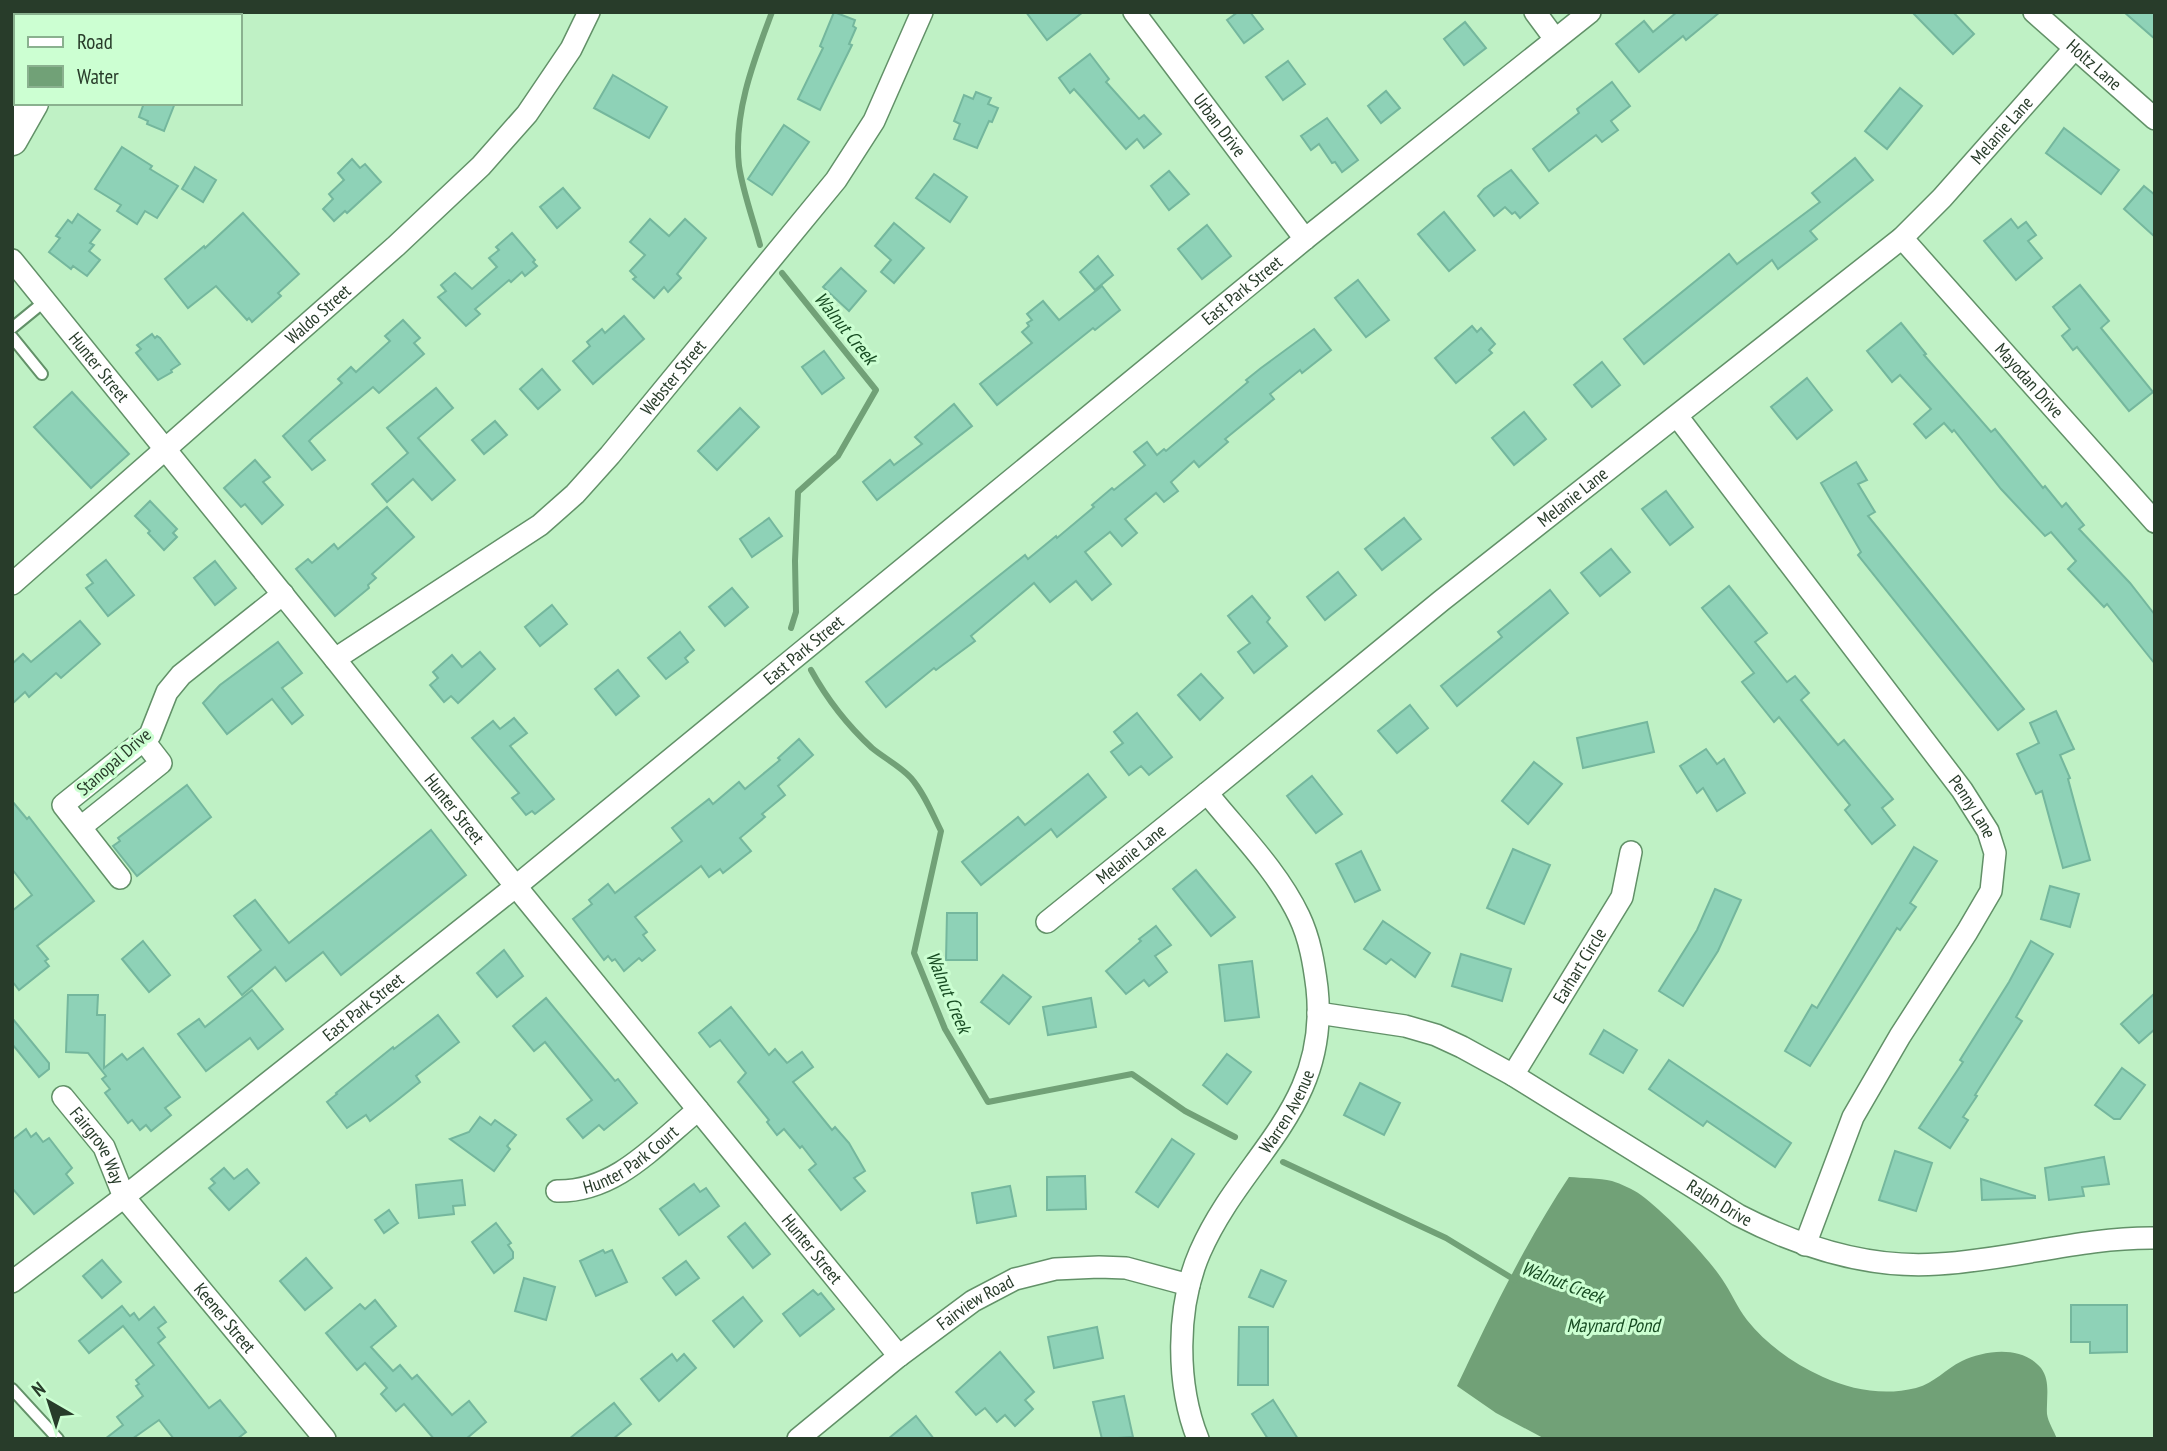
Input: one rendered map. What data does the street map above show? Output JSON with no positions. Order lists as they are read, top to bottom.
{
  "streets": {
    "street": [
      "Holtz Lane",
      "Urban Drive",
      "Melanie Lane",
      "East Park Street",
      "Waldo Street",
      "Hunter Street",
      "Webster Street",
      "Mayodan Drive",
      "Stanopal Drive",
      "Penny Lane",
      "Earhart Circle",
      "Warren Avenue",
      "Fairgrove Way",
      "Hunter Park Court",
      "Ralph Drive",
      "Fairview Road",
      "Keener Street"
    ]
  },
  "crossings": [
    ["Holtz Lane", "Melanie Lane"],
    ["Urban Drive", "East Park Street"],
    ["Melanie Lane", "Mayodan Drive"],
    ["Melanie Lane", "Penny Lane"],
    ["Melanie Lane", "Warren Avenue"],
    ["East Park Street", "Hunter Street"],
    ["East Park Street", "Fairgrove Way"],
    ["East Park Street", "Keener Street"],
    ["Waldo Street", "Hunter Street"],
    ["Hunter Street", "Webster Street"],
    ["Hunter Street", "Stanopal Drive"],
    ["Hunter Street", "Hunter Park Court"],
    ["Hunter Street", "Fairview Road"],
    ["Penny Lane", "Ralph Drive"],
    ["Earhart Circle", "Ralph Drive"],
    ["Warren Avenue", "Ralph Drive"],
    ["Warren Avenue", "Fairview Road"],
    ["Fairgrove Way", "Keener Street"]
  ],
  "water": ["Walnut Creek", "Maynard Pond"],
  "legend": ["Road", "Water"],
  "north": "top left"
}
